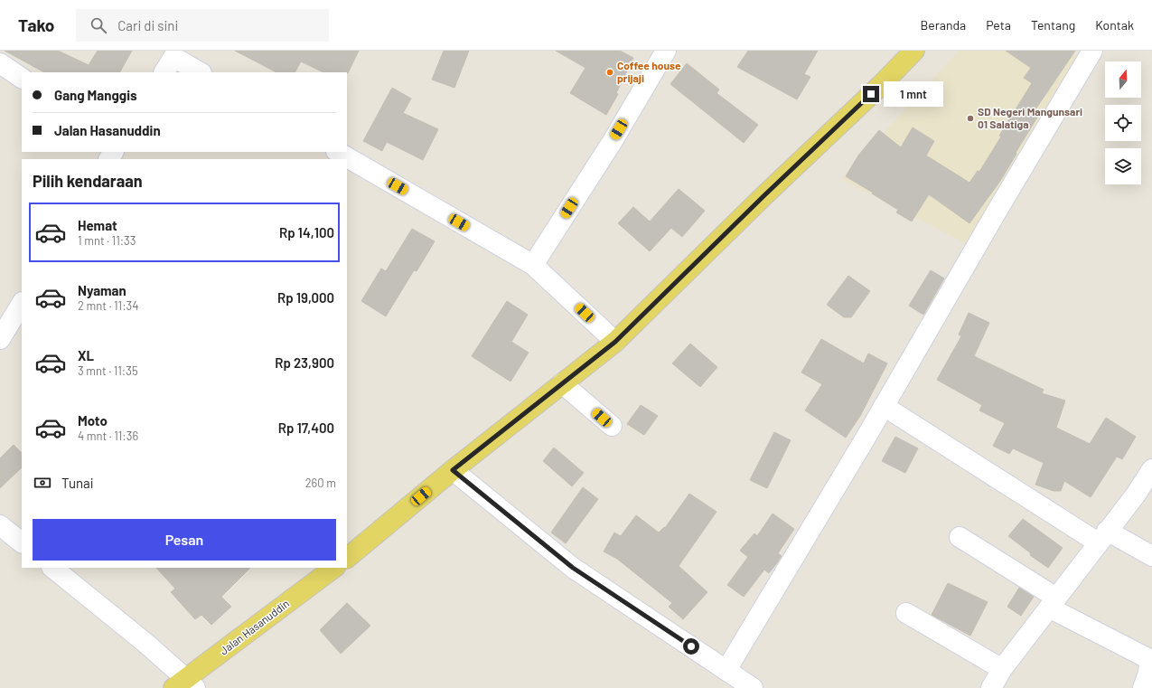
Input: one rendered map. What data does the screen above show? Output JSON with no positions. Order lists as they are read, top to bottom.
{
  "streets": {
    "main road": ["Jalan Hasanuddin"]
  },
  "places": ["Coffee house prijaji", "SD Negeri Mangunsari 01 Salatiga"],
  "north": "top",
  "page": {
    "header": "Tako",
    "search": "Cari di sini",
    "nav": [
      "Beranda",
      "Peta",
      "Tentang",
      "Kontak"
    ],
    "banner": ["Gang Manggis", "Jalan Hasanuddin"],
    "bubble": "1 mnt",
    "heading": "Pilih kendaraan",
    "list": [
      {
        "name": "Hemat",
        "note": "1 mnt · 11:33",
        "value": "Rp 14,100"
      },
      {
        "name": "Nyaman",
        "note": "2 mnt · 11:34",
        "value": "Rp 19,000"
      },
      {
        "name": "XL",
        "note": "3 mnt · 11:35",
        "value": "Rp 23,900"
      },
      {
        "name": "Moto",
        "note": "4 mnt · 11:36",
        "value": "Rp 17,400"
      }
    ],
    "pay": ["Tunai", "260 m"],
    "buttons": "Pesan"
  }
}
